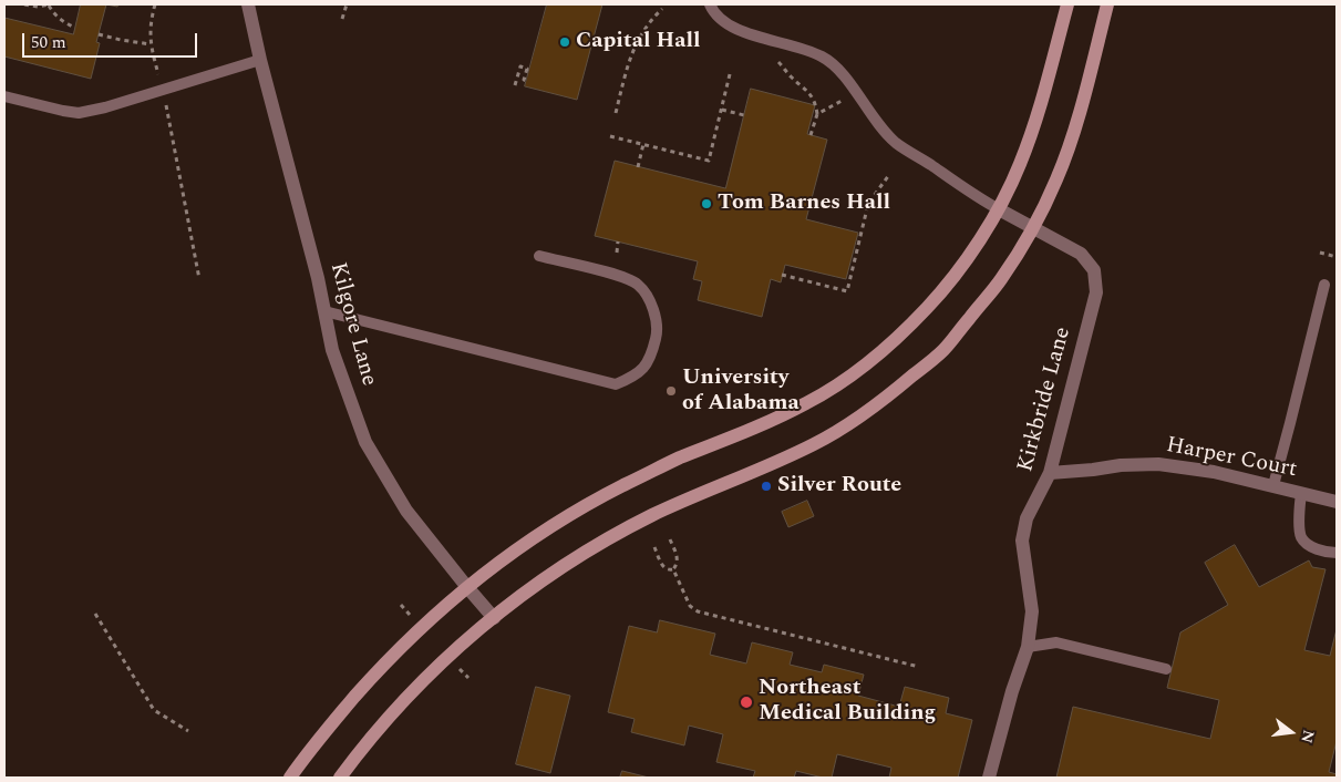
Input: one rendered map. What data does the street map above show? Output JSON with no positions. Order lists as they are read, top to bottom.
{
  "streets": {
    "street": ["Kilgore Lane", "Kirkbride Lane", "Harper Court"]
  },
  "crossings": [
    ["Kirkbride Lane", "Harper Court"]
  ],
  "places": [
    "Capital Hall",
    "Tom Barnes Hall",
    "University of Alabama",
    "Silver Route",
    "Northeast Medical Building"
  ],
  "scale_bar": "50 m",
  "north": "right"
}
